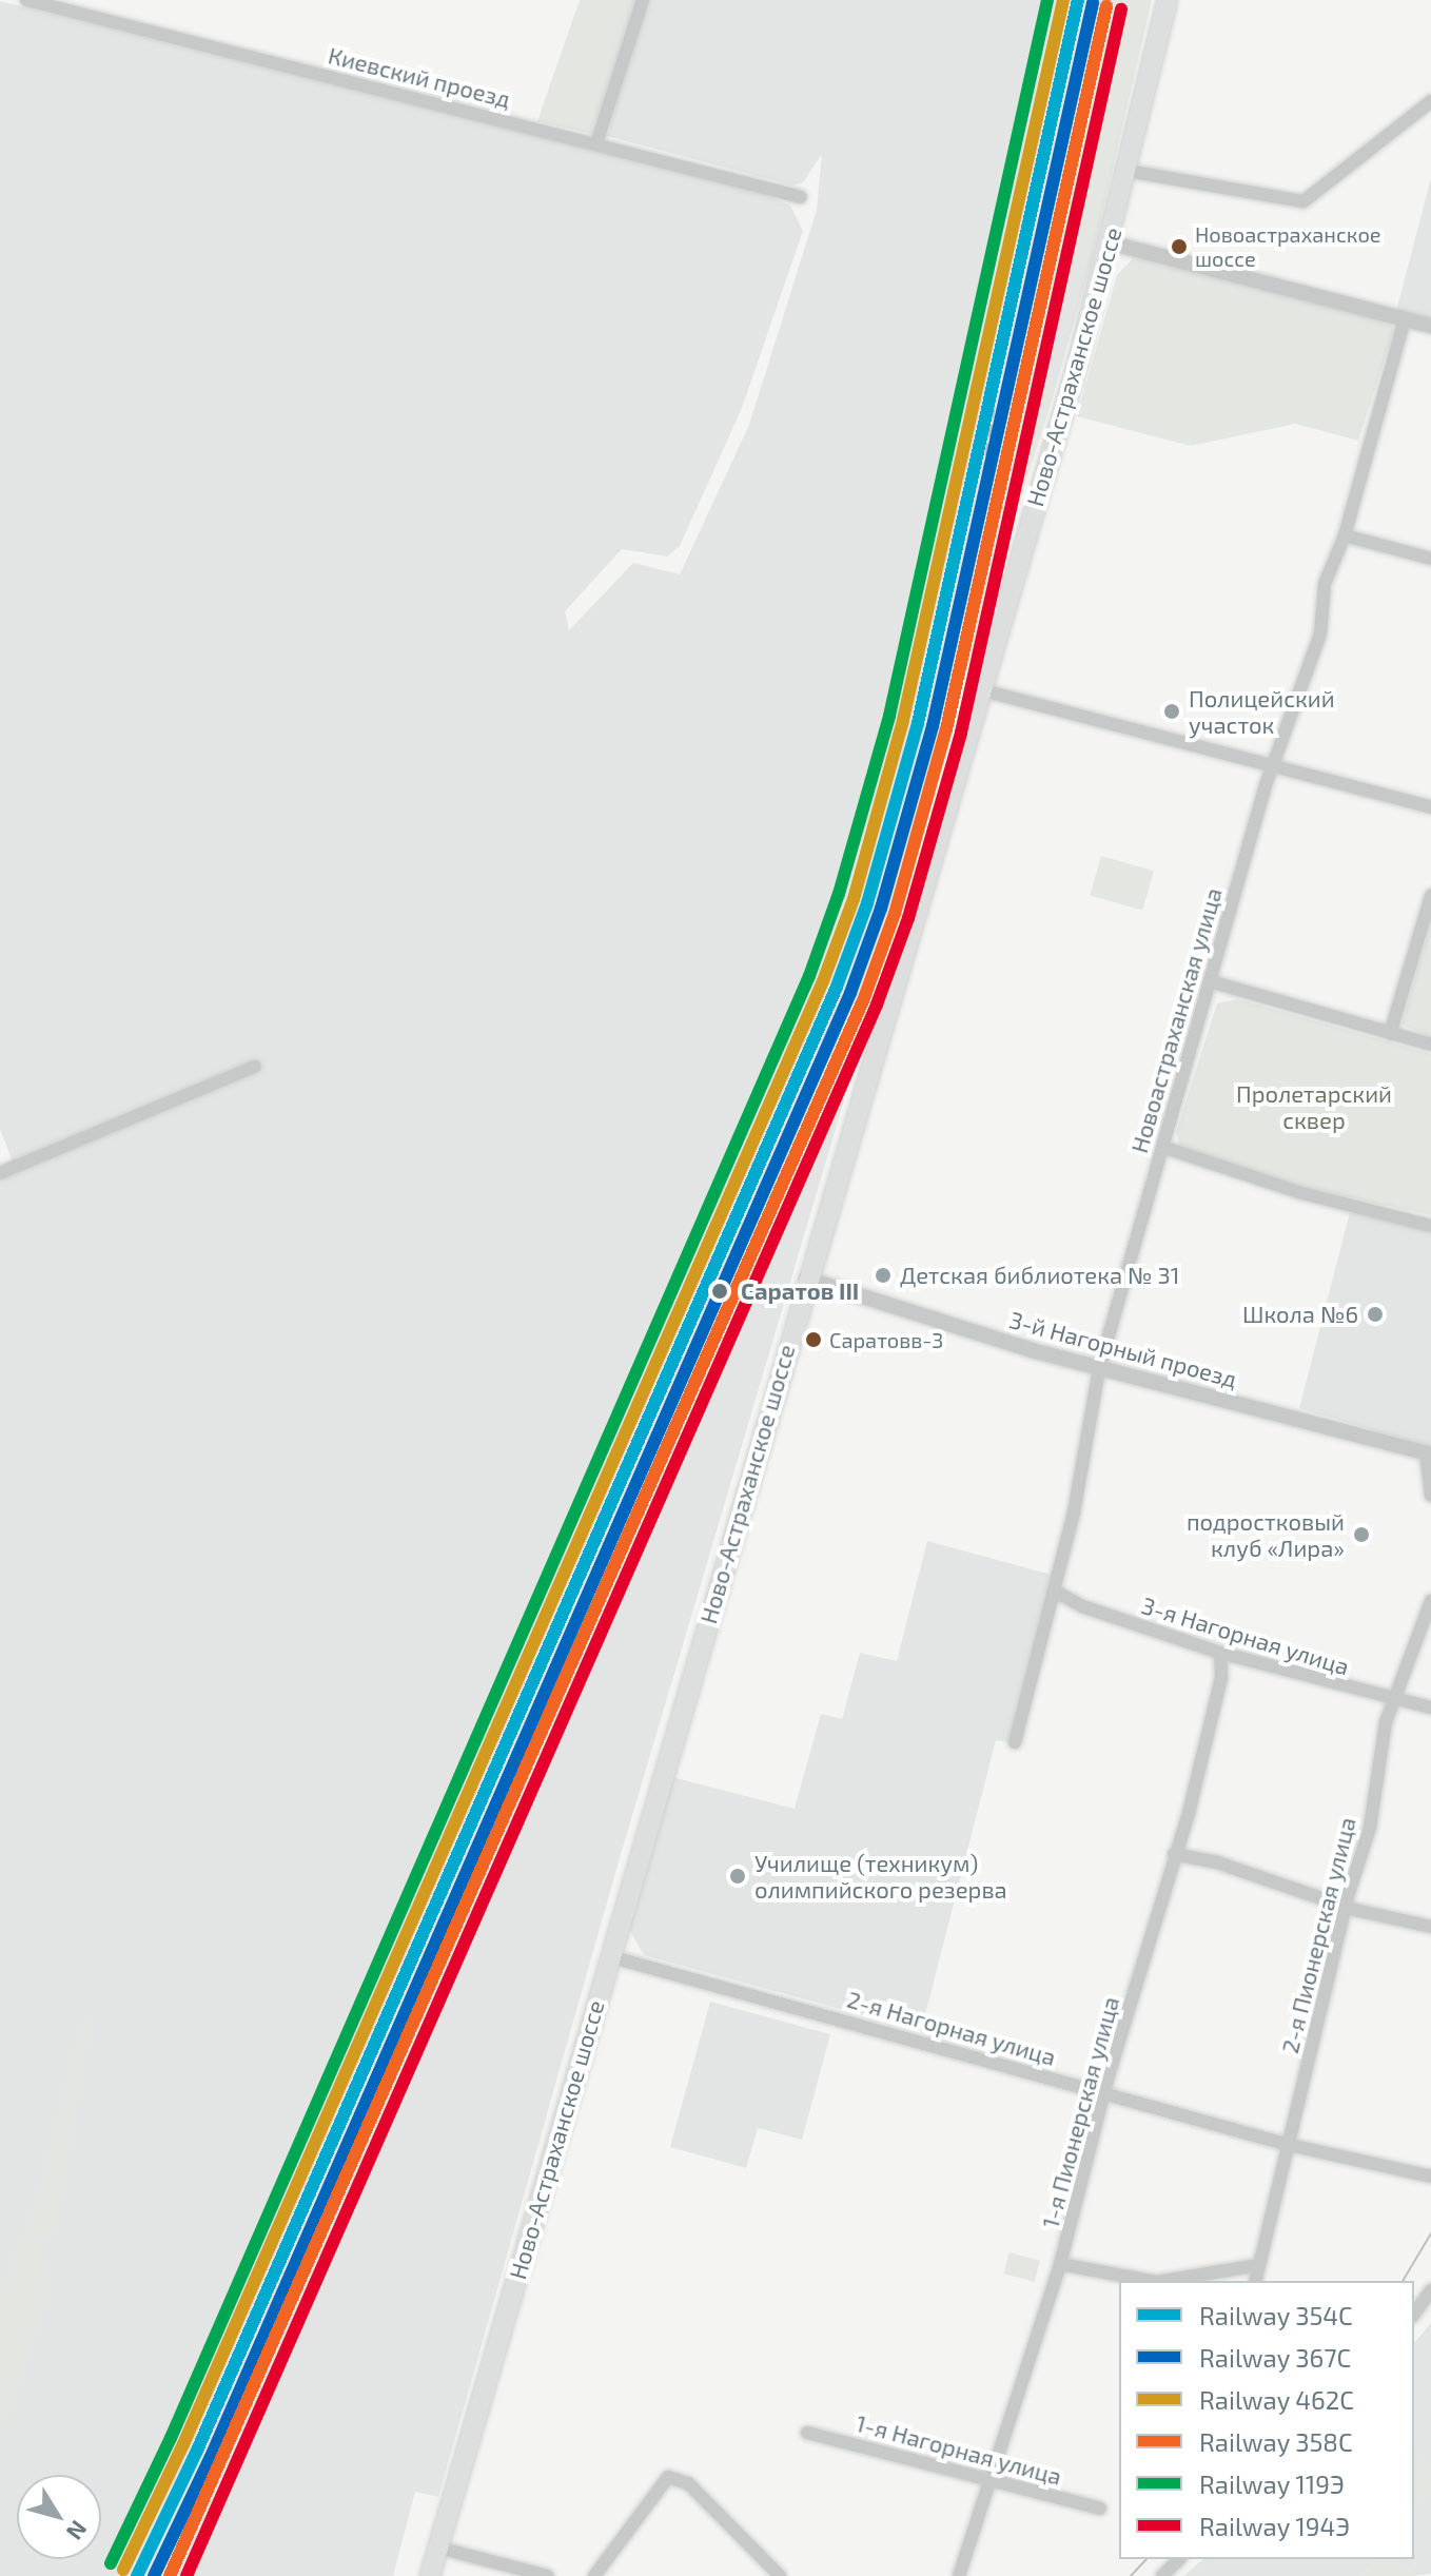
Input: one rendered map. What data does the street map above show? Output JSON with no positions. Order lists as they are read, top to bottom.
{
  "streets": {
    "main road": ["Ново-Астраханское шоссе"],
    "street": [
      "Киевский проезд",
      "Новоастраханская улица",
      "3-й Нагорный проезд",
      "3-я Нагорная улица",
      "2-я Пионерская улица",
      "2-я Нагорная улица",
      "1-я Пионерская улица",
      "1-я Нагорная улица"
    ]
  },
  "crossings": [
    ["Ново-Астраханское шоссе", "3-й Нагорный проезд"],
    ["Ново-Астраханское шоссе", "2-я Нагорная улица"],
    ["Новоастраханская улица", "3-й Нагорный проезд"],
    ["Новоастраханская улица", "3-я Нагорная улица"],
    ["3-я Нагорная улица", "2-я Пионерская улица"],
    ["3-я Нагорная улица", "1-я Пионерская улица"],
    ["2-я Пионерская улица", "2-я Нагорная улица"],
    ["2-я Нагорная улица", "1-я Пионерская улица"],
    ["1-я Пионерская улица", "1-я Нагорная улица"]
  ],
  "parks": ["Пролетарский сквер"],
  "places": [
    "Новоастраханское шоссе",
    "Полицейский участок",
    "Детская библиотека № 31",
    "Саратов III",
    "Школа №6",
    "Саратовв-3",
    "подростковый клуб «Лира»",
    "Училище (техникум) олимпийского резерва"
  ],
  "lines": [
    "rail line 354С",
    "rail line 462С",
    "rail line 119Э",
    "rail line 367С",
    "rail line 358С",
    "rail line 194Э"
  ],
  "legend": [
    "Railway 354С",
    "Railway 367С",
    "Railway 462С",
    "Railway 358С",
    "Railway 119Э",
    "Railway 194Э"
  ],
  "north": "bottom right"
}
